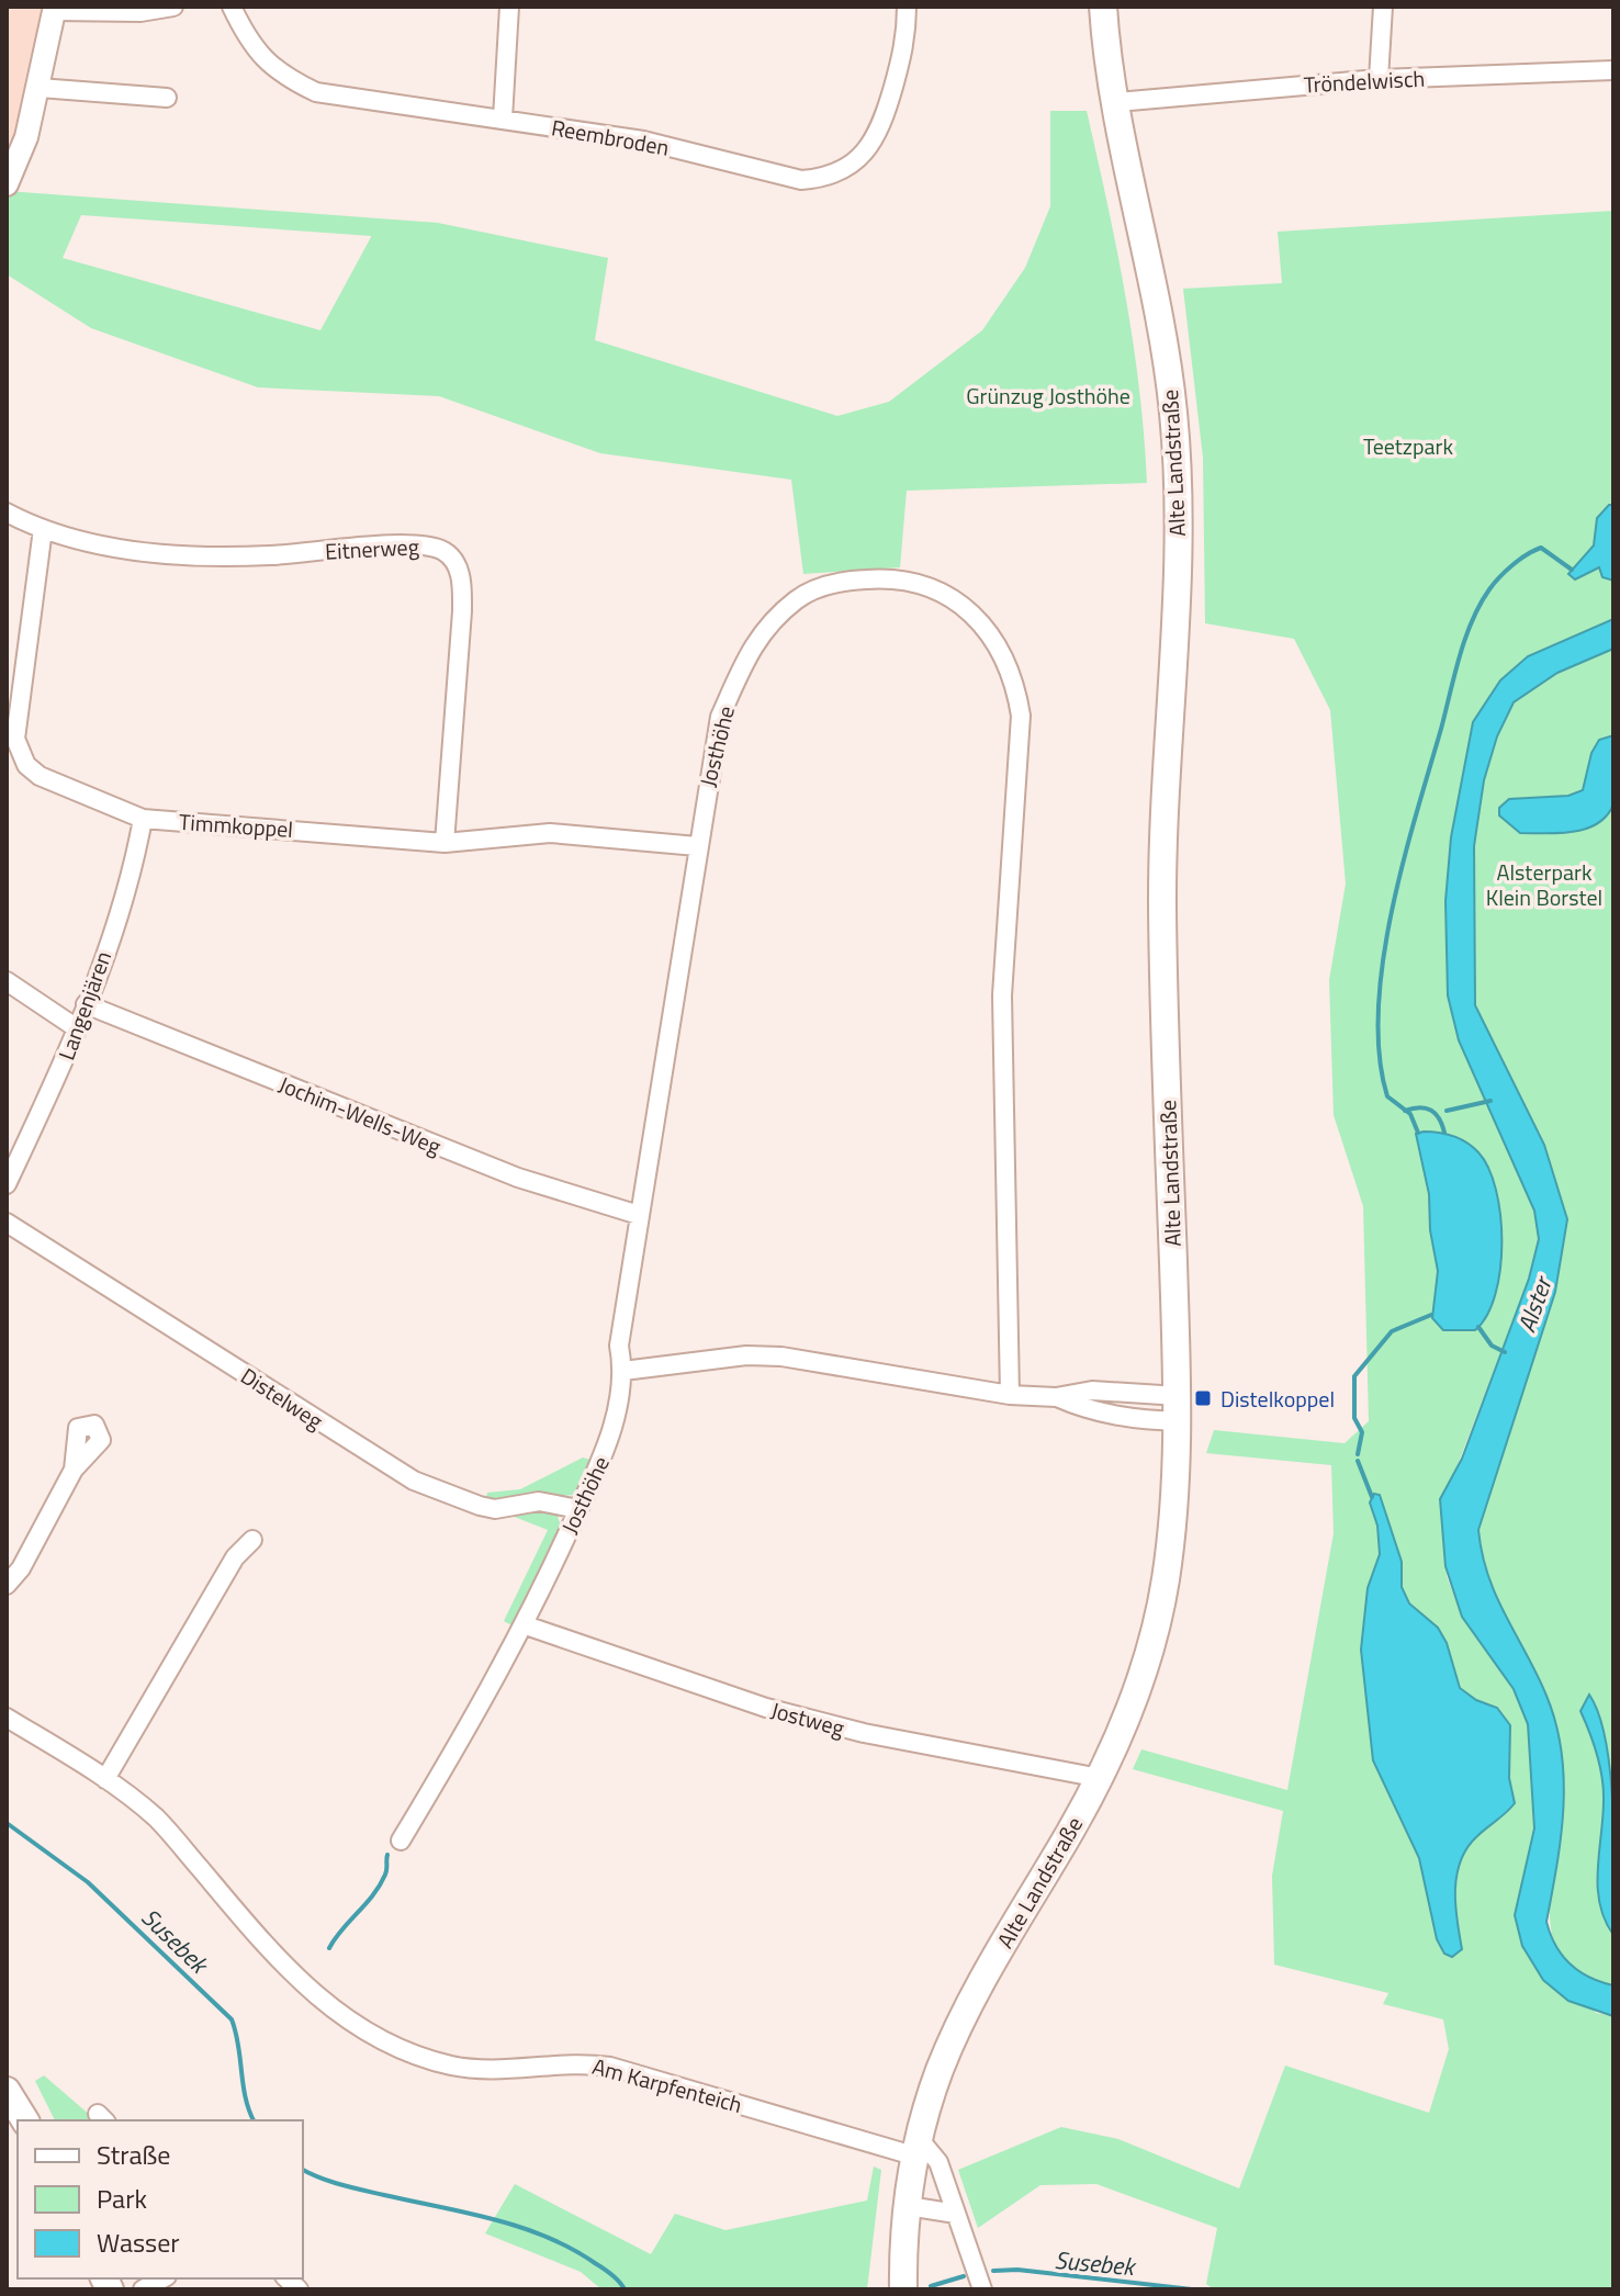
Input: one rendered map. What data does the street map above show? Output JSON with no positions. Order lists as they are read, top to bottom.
{
  "streets": {
    "main road": ["Alte Landstraße"],
    "street": [
      "Tröndelwisch",
      "Reembroden",
      "Eitnerweg",
      "Josthöhe",
      "Timmkoppel",
      "Langenjären",
      "Jochim-Wells-Weg",
      "Distelweg",
      "Jostweg",
      "Am Karpfenteich"
    ]
  },
  "crossings": [
    ["Tröndelwisch", "Alte Landstraße"],
    ["Alte Landstraße", "Jostweg"],
    ["Alte Landstraße", "Am Karpfenteich"],
    ["Eitnerweg", "Timmkoppel"],
    ["Josthöhe", "Timmkoppel"],
    ["Josthöhe", "Jochim-Wells-Weg"],
    ["Josthöhe", "Distelweg"],
    ["Josthöhe", "Jostweg"],
    ["Timmkoppel", "Langenjären"],
    ["Langenjären", "Jochim-Wells-Weg"]
  ],
  "water": ["Alster", "Susebek"],
  "parks": ["Grünzug Josthöhe", "Teetzpark", "Alsterpark Klein Borstel"],
  "places": {
    "transit": ["Distelkoppel"]
  },
  "legend": ["Straße", "Park", "Wasser"]
}
